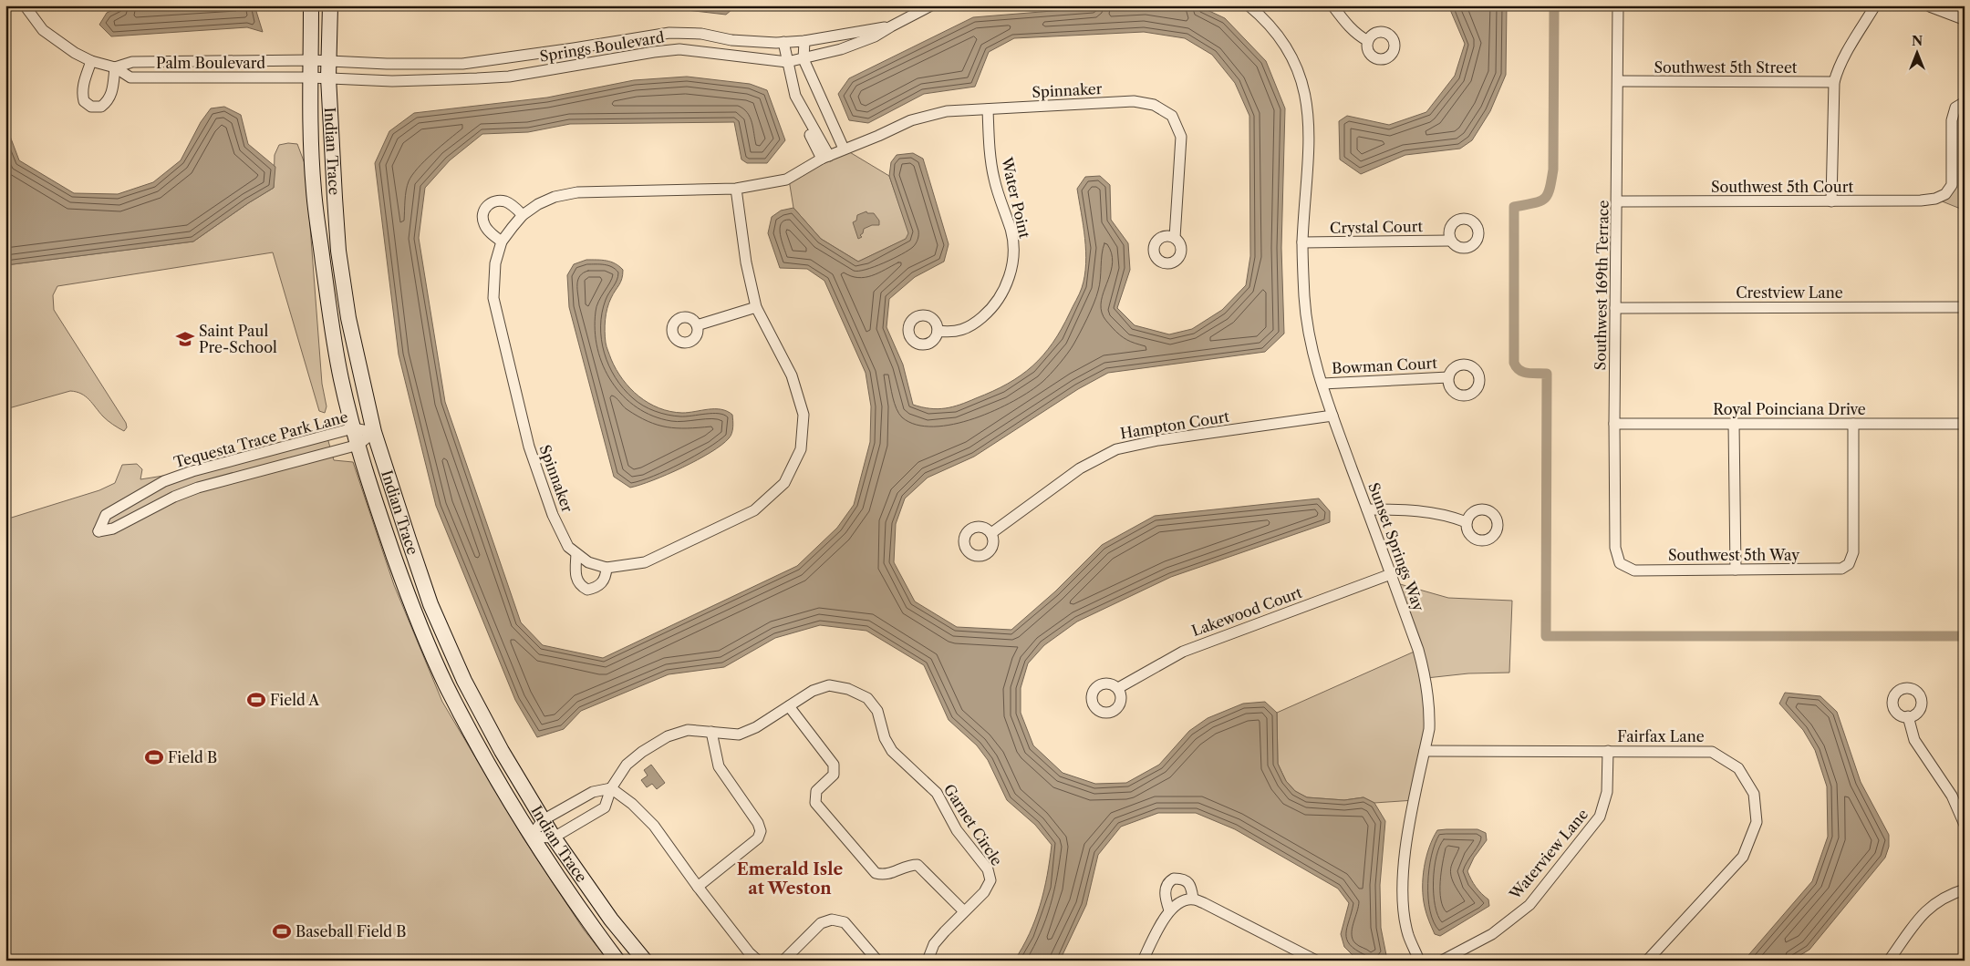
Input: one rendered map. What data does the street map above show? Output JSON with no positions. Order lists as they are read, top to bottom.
{
  "streets": {
    "main road": ["Indian Trace"],
    "street": [
      "Springs Boulevard",
      "Palm Boulevard",
      "Southwest 5th Street",
      "Spinnaker",
      "Southwest 5th Court",
      "Water Point",
      "Crystal Court",
      "Southwest 169th Terrace",
      "Crestview Lane",
      "Bowman Court",
      "Royal Poinciana Drive",
      "Hampton Court",
      "Tequesta Trace Park Lane",
      "Sunset Springs Way",
      "Southwest 5th Way",
      "Lakewood Court",
      "Fairfax Lane",
      "Garnet Circle",
      "Waterview Lane"
    ]
  },
  "crossings": [
    ["Springs Boulevard", "Palm Boulevard"],
    ["Springs Boulevard", "Indian Trace"],
    ["Palm Boulevard", "Indian Trace"],
    ["Southwest 5th Street", "Southwest 169th Terrace"],
    ["Spinnaker", "Water Point"],
    ["Indian Trace", "Tequesta Trace Park Lane"],
    ["Indian Trace", "Garnet Circle"],
    ["Southwest 5th Court", "Southwest 169th Terrace"],
    ["Crystal Court", "Sunset Springs Way"],
    ["Southwest 169th Terrace", "Crestview Lane"],
    ["Southwest 169th Terrace", "Royal Poinciana Drive"],
    ["Southwest 169th Terrace", "Southwest 5th Way"],
    ["Bowman Court", "Sunset Springs Way"],
    ["Royal Poinciana Drive", "Southwest 5th Way"],
    ["Hampton Court", "Sunset Springs Way"],
    ["Sunset Springs Way", "Lakewood Court"],
    ["Sunset Springs Way", "Fairfax Lane"],
    ["Fairfax Lane", "Waterview Lane"]
  ],
  "districts": ["Emerald Isle at Weston"],
  "places": {
    "school or university": ["Saint Paul Pre-School"],
    "sports": ["Field A", "Field B", "Baseball Field B"]
  },
  "north": "top"
}
